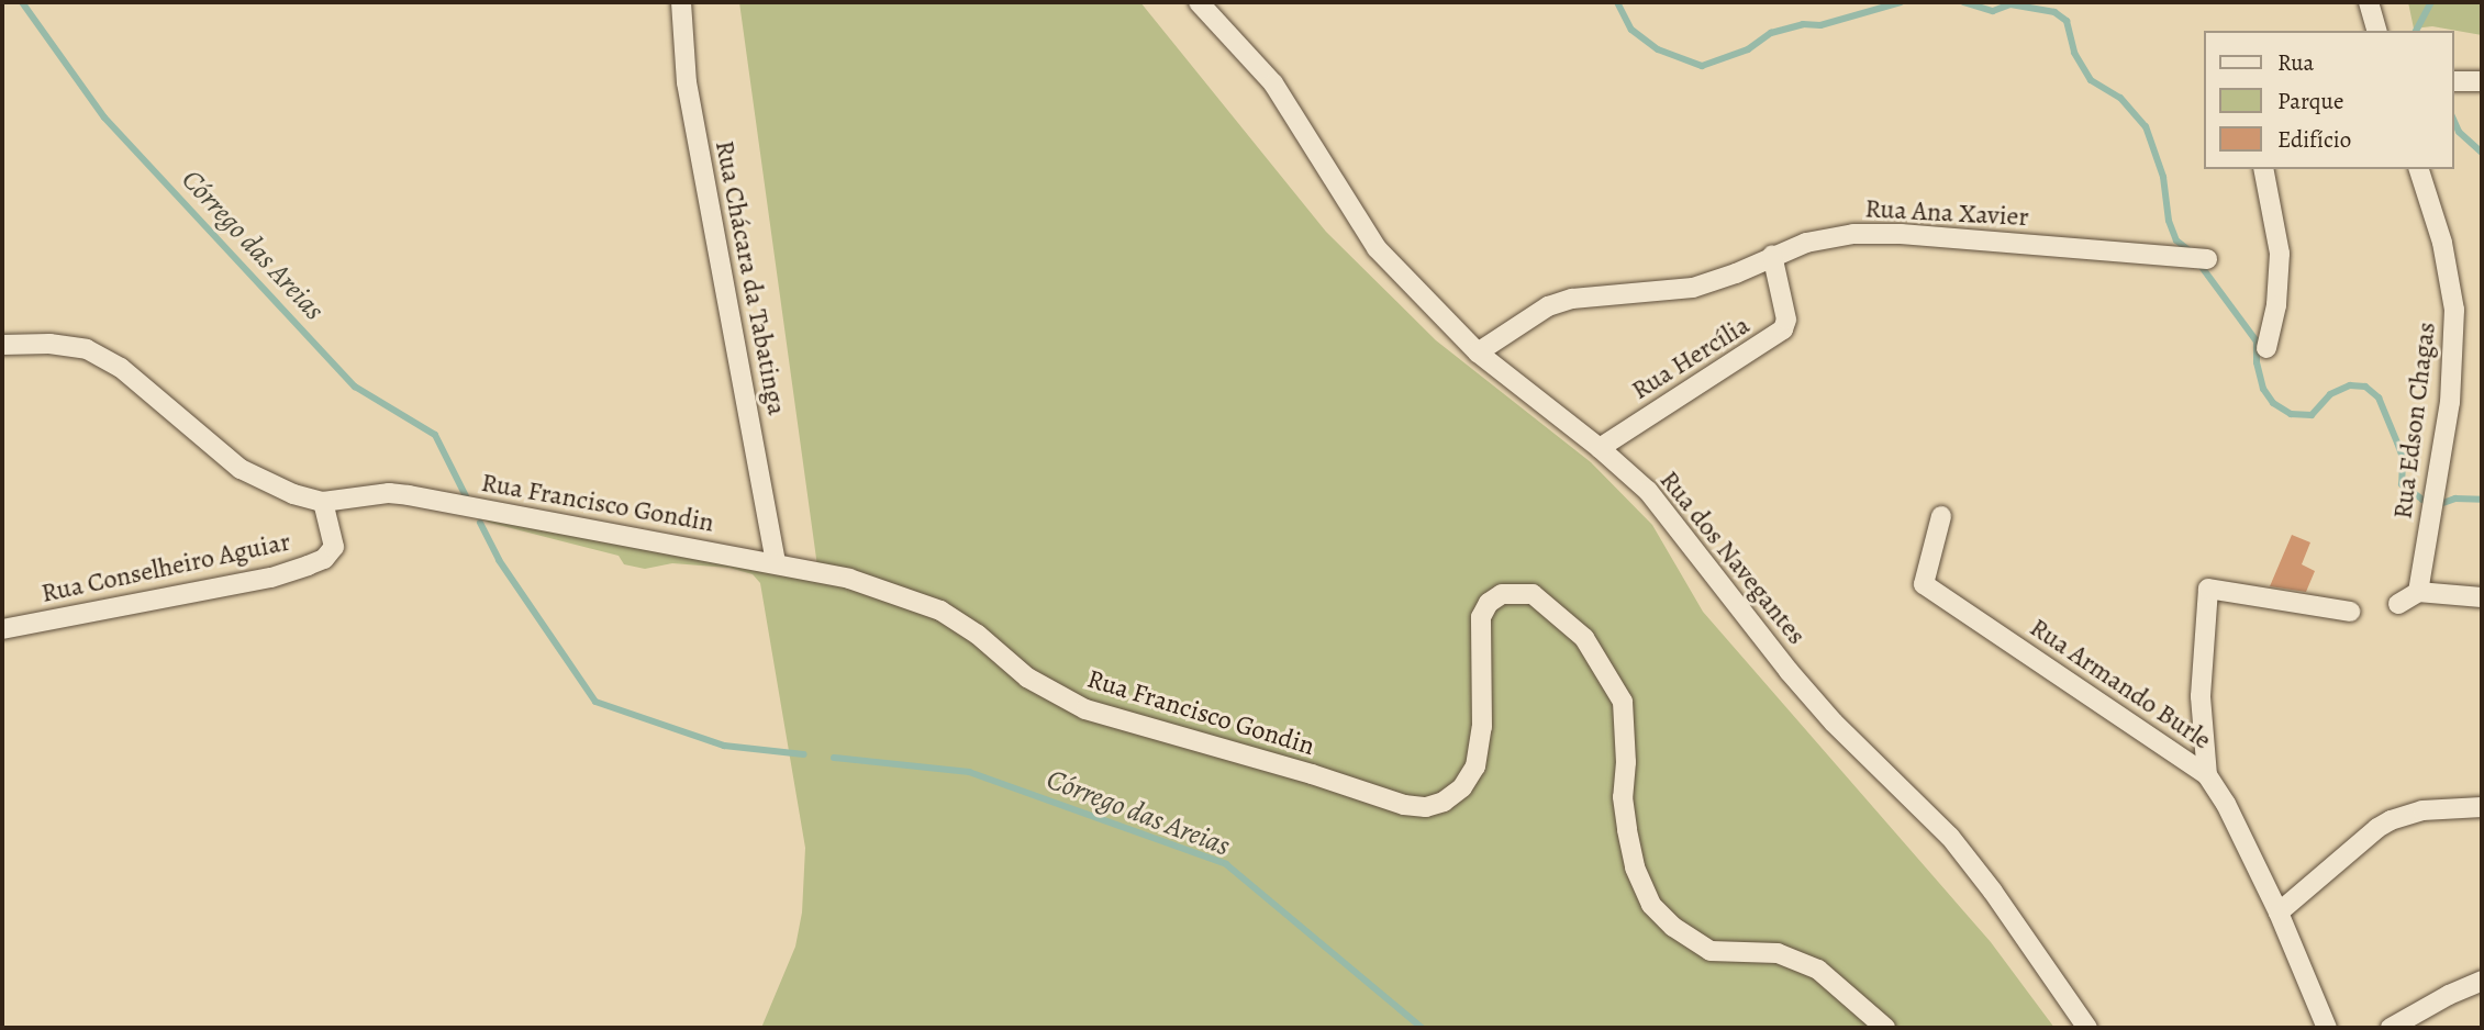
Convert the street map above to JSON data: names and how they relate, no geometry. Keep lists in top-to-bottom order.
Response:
{
  "streets": {
    "street": [
      "Rua Ana Xavier",
      "Rua Chácara da Tabatinga",
      "Rua Hercília",
      "Rua Edson Chagas",
      "Rua Francisco Gondin",
      "Rua dos Navegantes",
      "Rua Conselheiro Aguiar",
      "Rua Armando Burle"
    ]
  },
  "crossings": [
    ["Rua Ana Xavier", "Rua Hercília"],
    ["Rua Ana Xavier", "Rua dos Navegantes"],
    ["Rua Chácara da Tabatinga", "Rua Francisco Gondin"],
    ["Rua Hercília", "Rua dos Navegantes"],
    ["Rua Francisco Gondin", "Rua Conselheiro Aguiar"]
  ],
  "water": ["Córrego das Areias"],
  "legend": ["Rua", "Parque", "Edifício"]
}
